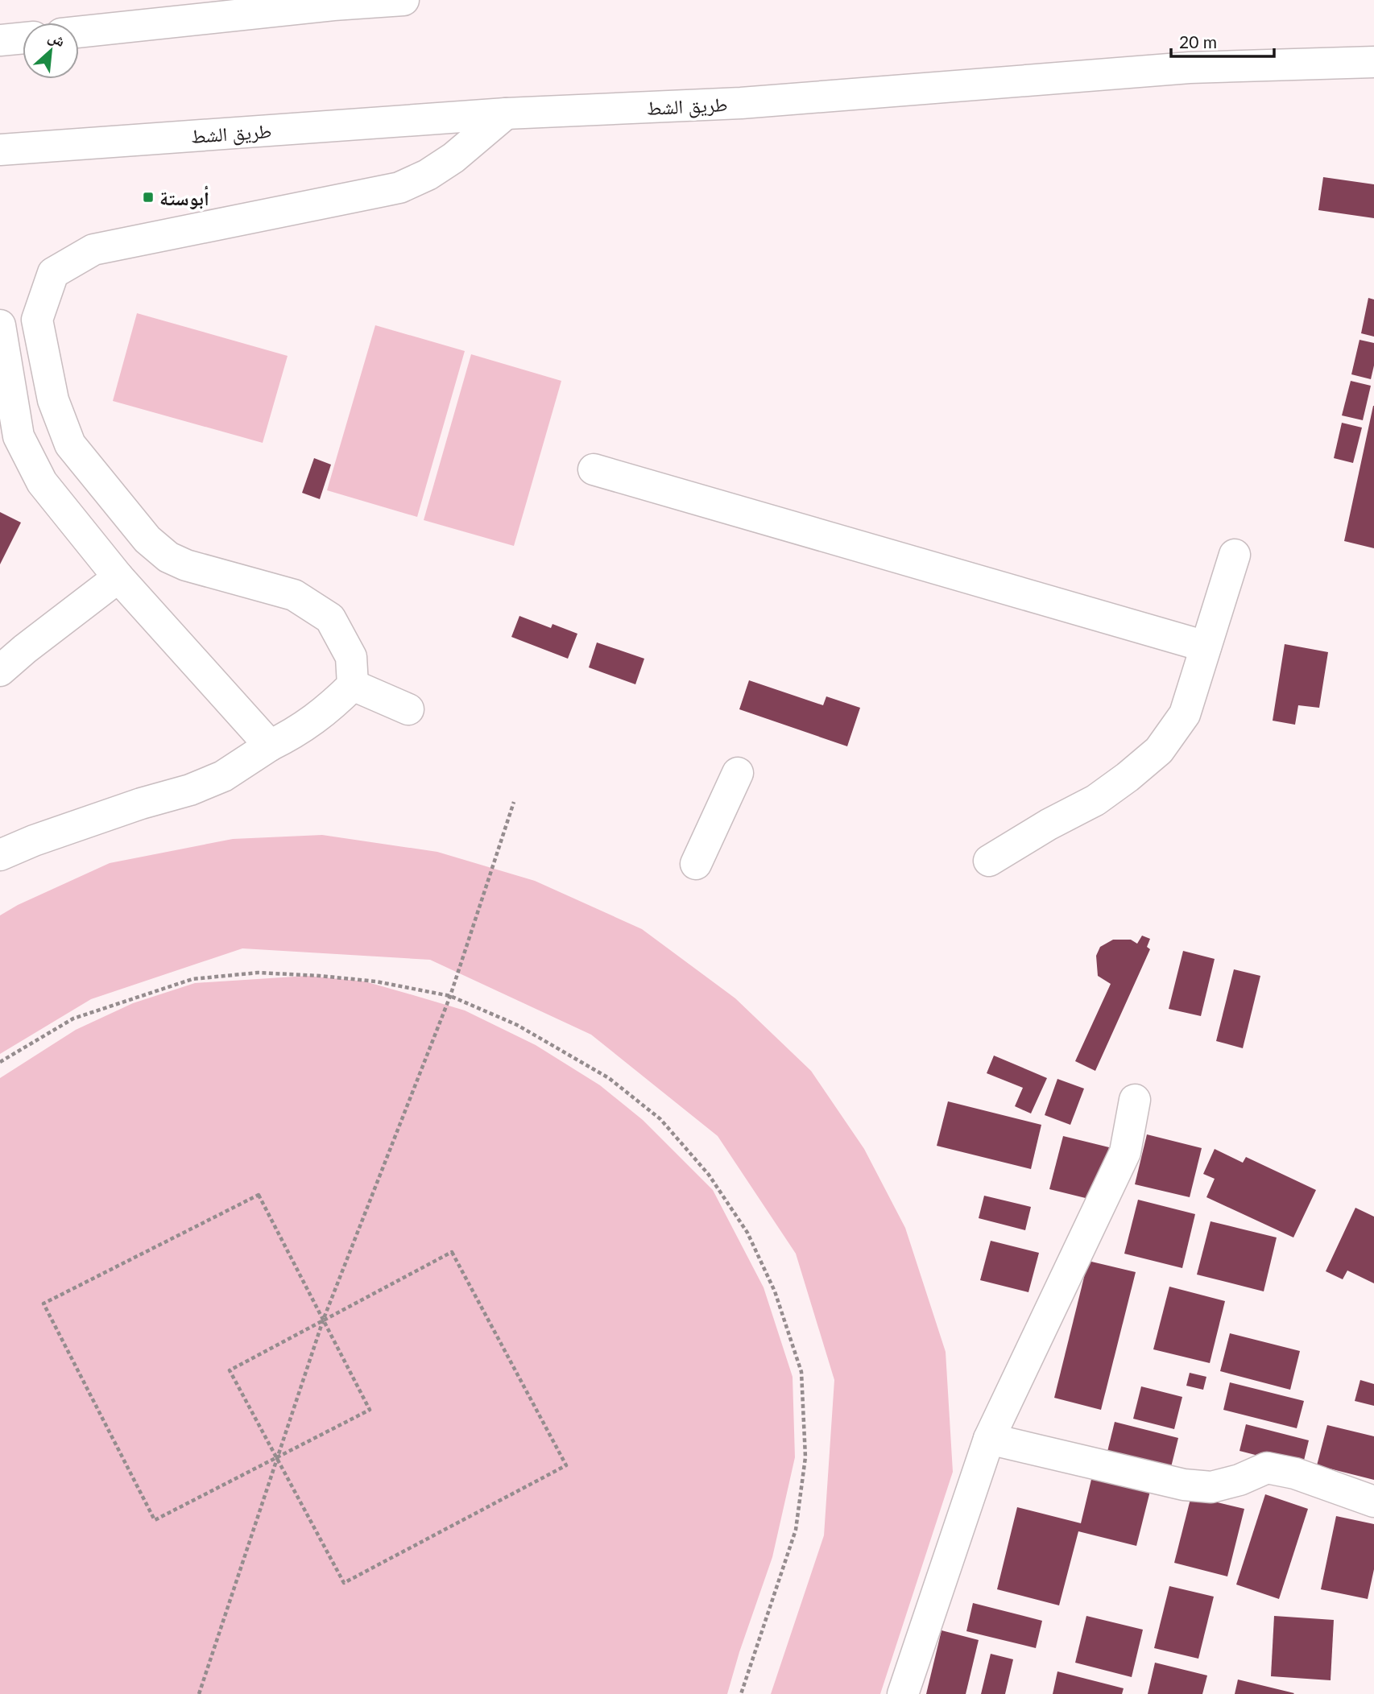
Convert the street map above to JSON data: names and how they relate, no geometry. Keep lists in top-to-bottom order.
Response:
{
  "streets": {
    "main road": ["طريق الشط"]
  },
  "places": {
    "transit": ["أبوستة"]
  },
  "scale_bar": "20 m",
  "north": "top right"
}
